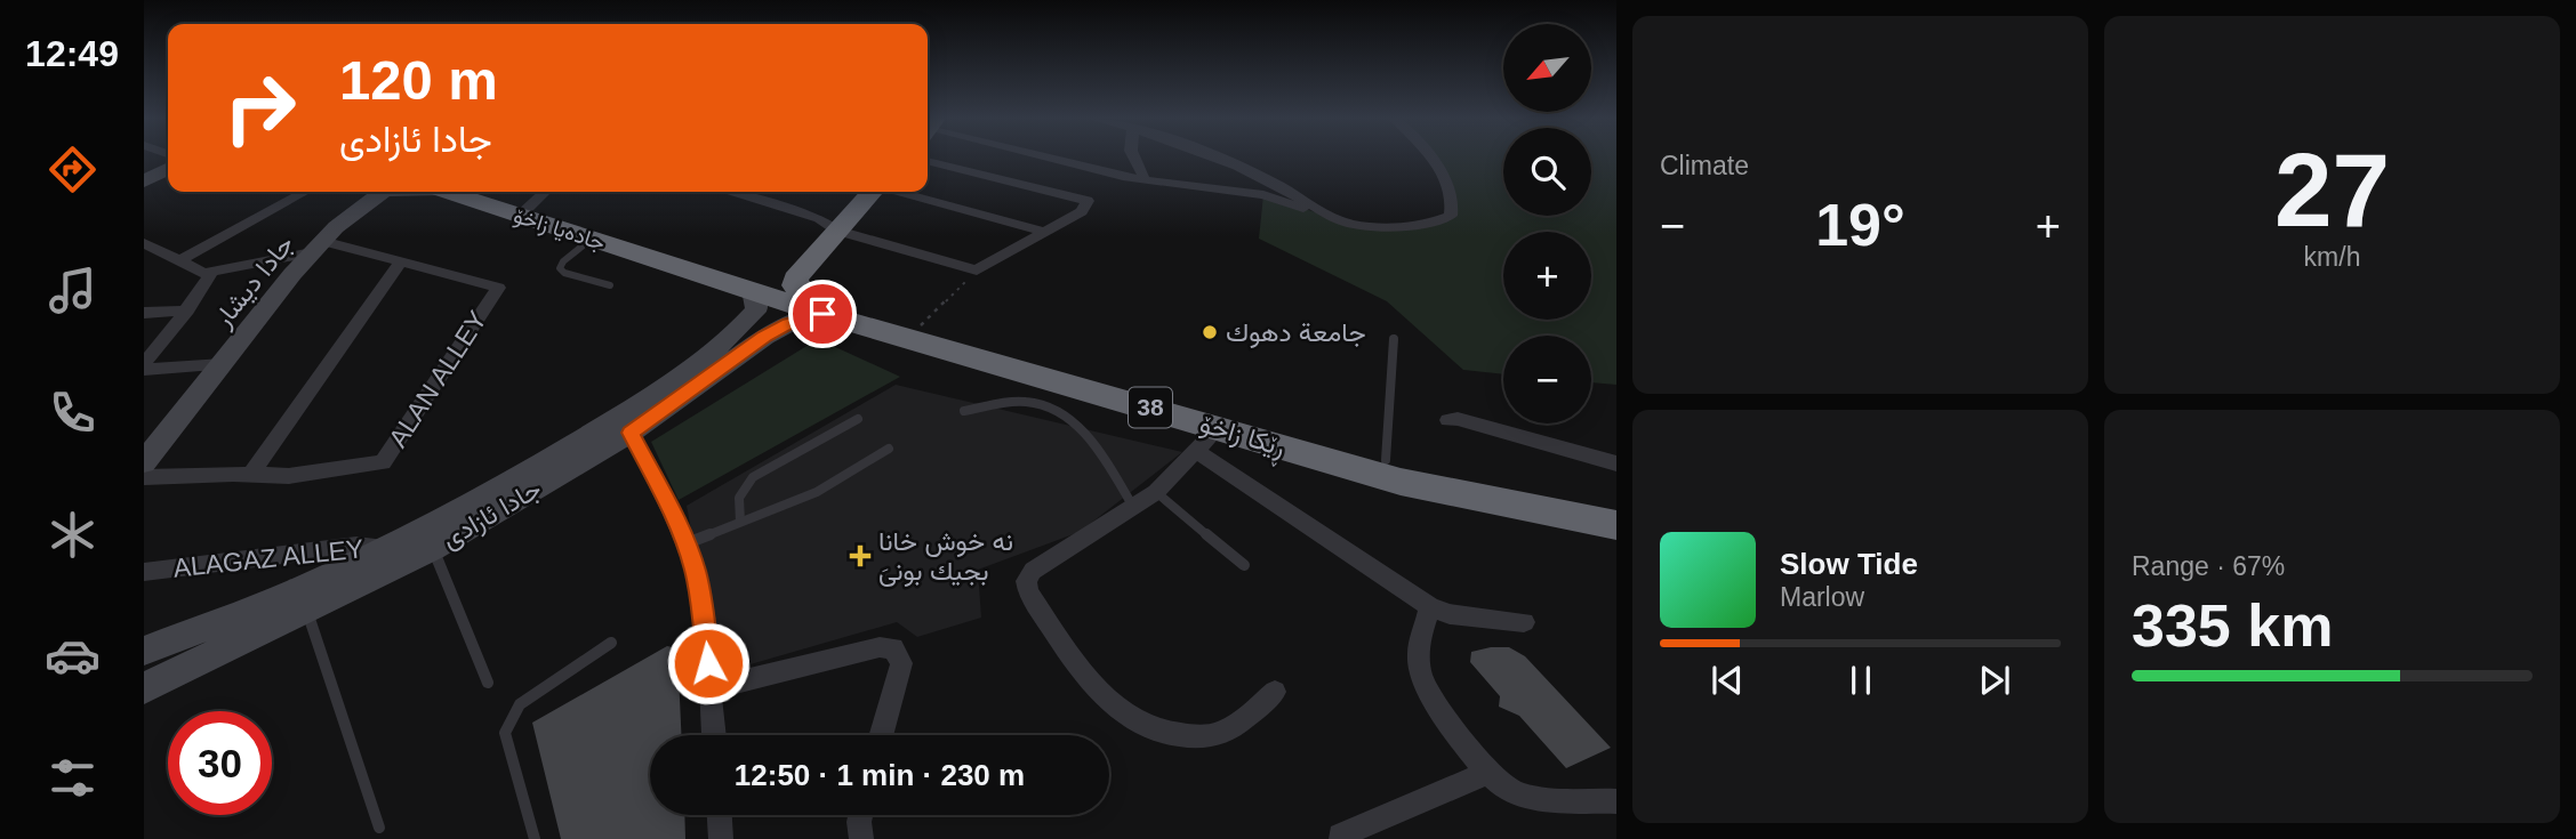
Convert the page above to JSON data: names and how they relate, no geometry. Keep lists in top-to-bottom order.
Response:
{
  "streets": {
    "highway": ["جادەیا زاخۆ", "38", "ڕێکا زاخۆ"],
    "main road": ["جادا دیشار", "جادا ئازادی"],
    "street": ["ALAN ALLEY", "ALAGAZ ALLEY"]
  },
  "crossings": [
    ["جادەیا زاخۆ", "ڕێکا زاخۆ"],
    ["جادا دیشار", "ALAN ALLEY"],
    ["ڕێکا زاخۆ", "جادا ئازادی"],
    ["جادا ئازادی", "ALAGAZ ALLEY"]
  ],
  "places": {
    "other": ["جامعة دهوك"],
    "health": ["نه خوش خانا بجيك بونىَ"]
  },
  "north": "bottom left",
  "page": {
    "tabs": "12:49",
    "tile": [
      "Climate",
      ["27", "km/h"],
      ["Range · 67%", "335 km"]
    ],
    "map_buttons": ["+", "−"],
    "turn": ["120 m", "جادا ئازادی"],
    "heat": ["−", "19°", "+"],
    "song": ["Slow Tide", "Marlow"],
    "limit": "30",
    "trip": "12:50 · 1 min · 230 m"
  }
}
